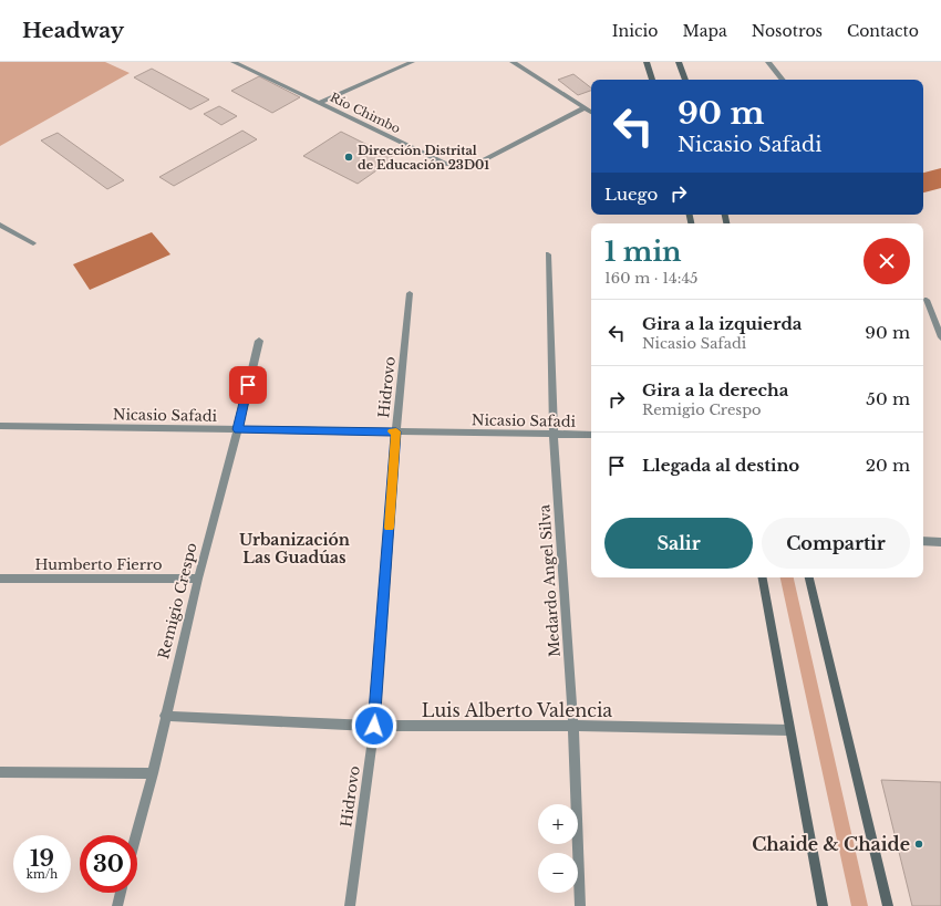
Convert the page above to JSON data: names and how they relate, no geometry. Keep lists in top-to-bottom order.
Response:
{
  "streets": {
    "street": [
      "Río Chimbo",
      "Hidrovo",
      "Nicasio Safadi",
      "Humberto Fierro",
      "Medardo Angel Silva",
      "Remigio Crespo",
      "Luis Alberto Valencia"
    ]
  },
  "crossings": [
    ["Hidrovo", "Nicasio Safadi"],
    ["Hidrovo", "Luis Alberto Valencia"],
    ["Nicasio Safadi", "Medardo Angel Silva"],
    ["Nicasio Safadi", "Remigio Crespo"],
    ["Humberto Fierro", "Remigio Crespo"],
    ["Medardo Angel Silva", "Luis Alberto Valencia"],
    ["Remigio Crespo", "Luis Alberto Valencia"]
  ],
  "districts": ["Urbanización Las Guadúas"],
  "places": ["Dirección Distrital de Educación 23D01", "Chaide & Chaide"],
  "page": {
    "header": "Headway",
    "nav": [
      "Inicio",
      "Mapa",
      "Nosotros",
      "Contacto"
    ],
    "turn": ["90 m", "Nicasio Safadi"],
    "then": "Luego",
    "heading": ["1 min", "160 m · 14:45"],
    "list": [
      {
        "name": "Gira a la izquierda",
        "note": "Nicasio Safadi",
        "value": "90 m"
      },
      {
        "name": "Gira a la derecha",
        "note": "Remigio Crespo",
        "value": "50 m"
      },
      {
        "name": "Llegada al destino",
        "value": "20 m"
      }
    ],
    "buttons": ["Salir", "Compartir"],
    "map_buttons": ["+", "−"],
    "speed": "19 km/h",
    "limit": "30"
  }
}
